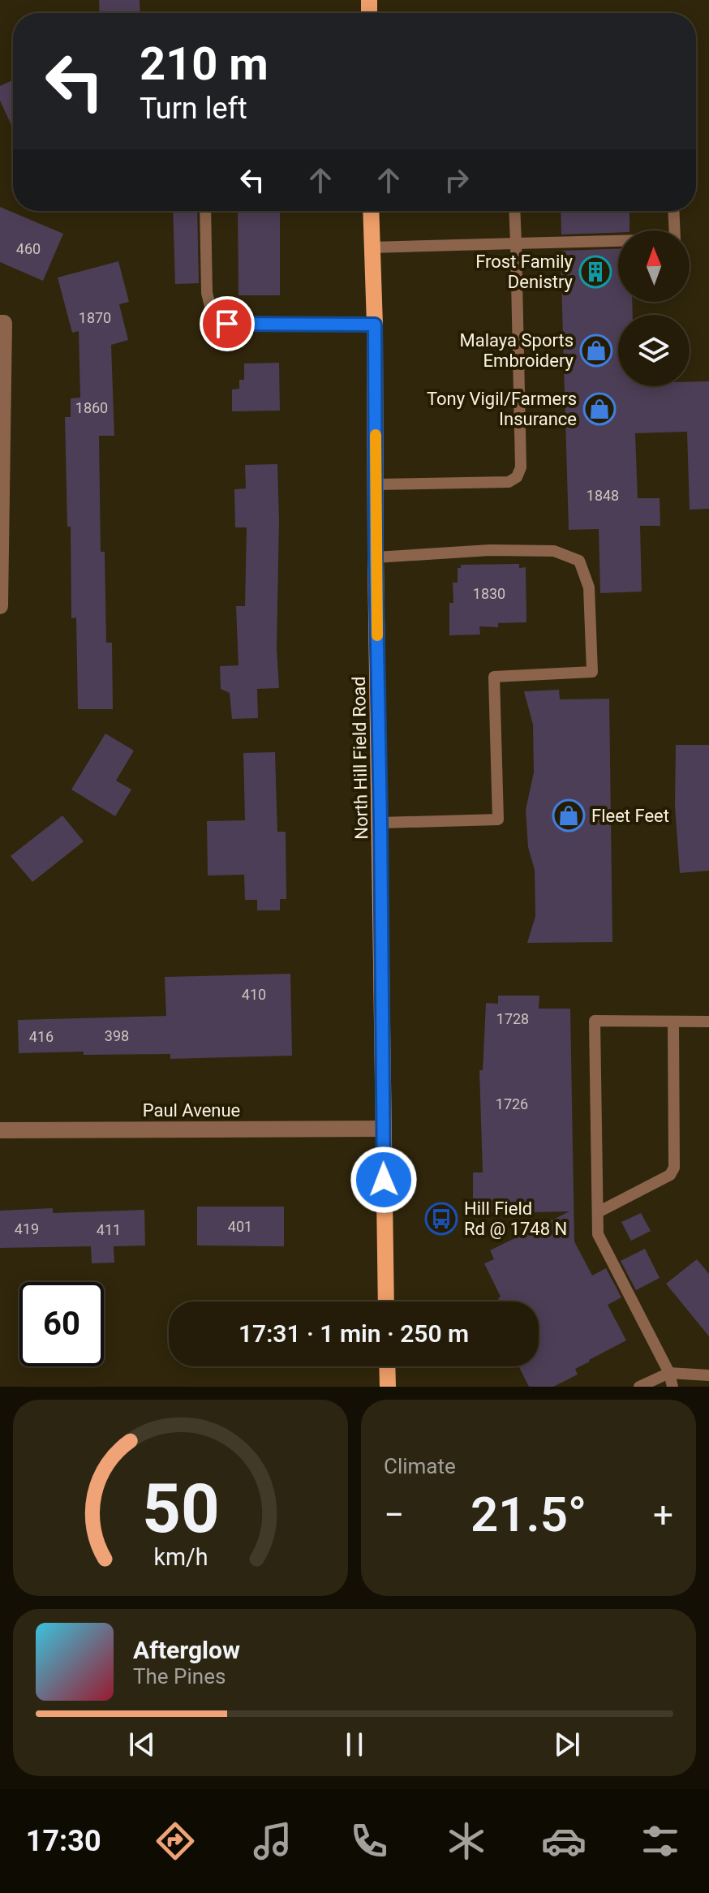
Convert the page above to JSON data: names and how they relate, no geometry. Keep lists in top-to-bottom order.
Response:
{
  "streets": {
    "main road": ["North Hill Field Road"],
    "street": ["Paul Avenue"]
  },
  "crossings": [
    ["North Hill Field Road", "Paul Avenue"]
  ],
  "places": {
    "building": ["Frost Family Denistry"],
    "shop": ["Malaya Sports Embroidery", "Tony Vigil/Farmers Insurance", "Fleet Feet"],
    "bus stop": ["Hill Field Rd @ 1748 N"]
  },
  "house_numbers": [
    "460",
    "1870",
    "1860",
    "1848",
    "1830",
    "410",
    "1728",
    "398",
    "416",
    "1726",
    "401",
    "419",
    "411"
  ],
  "north": "top",
  "page": {
    "turn": ["210 m", "Turn left"],
    "limit": "60",
    "trip": "17:31 · 1 min · 250 m",
    "tile": "Climate",
    "heat": ["−", "21.5°", "+"],
    "song": ["Afterglow", "The Pines"],
    "tabs": "17:30",
    "gauge": ["50", "km/h"]
  }
}
